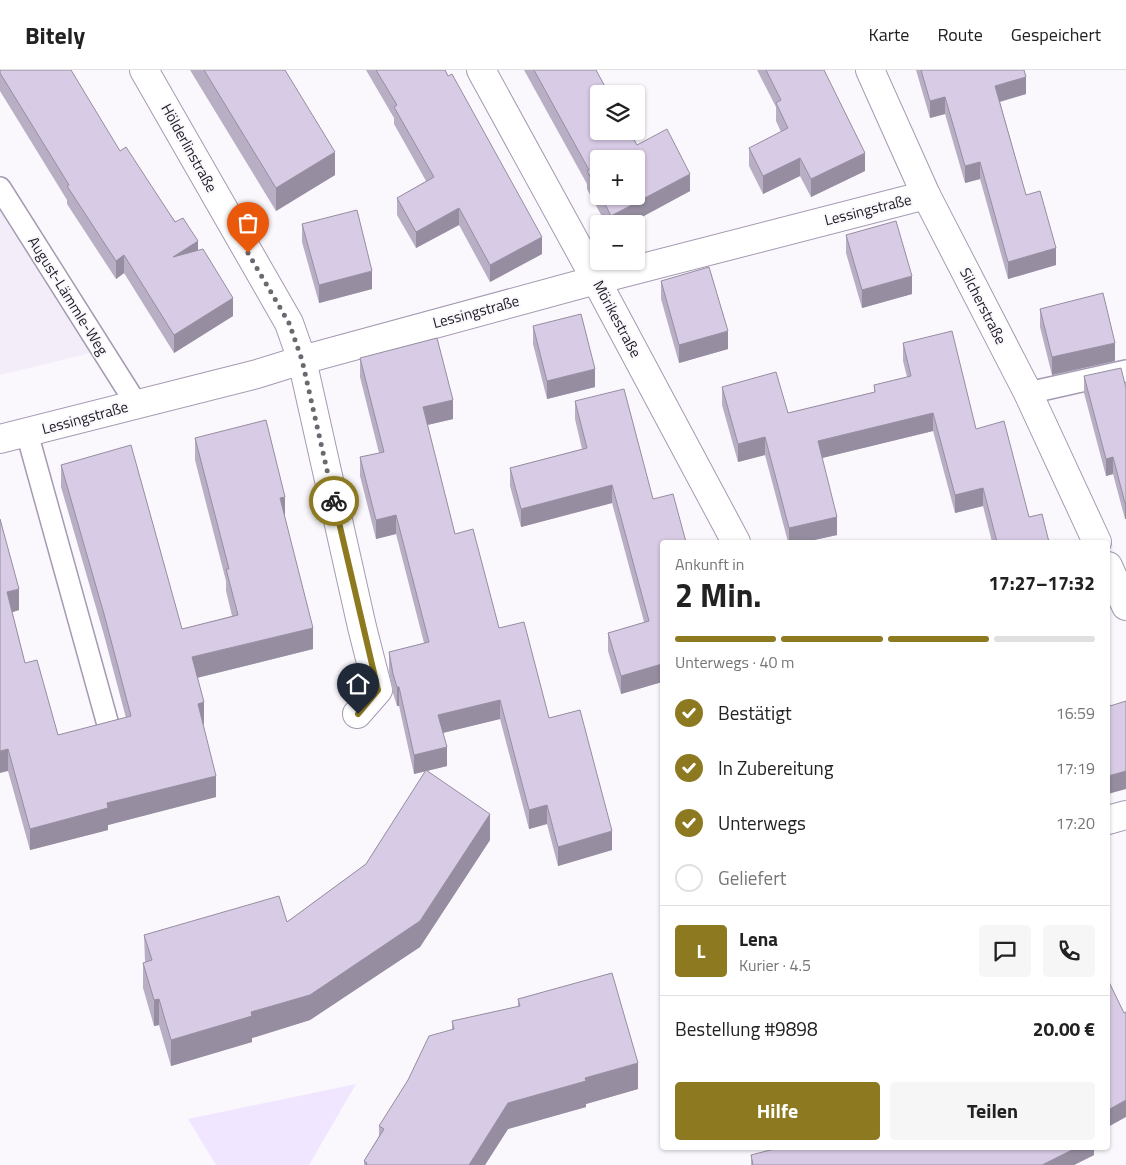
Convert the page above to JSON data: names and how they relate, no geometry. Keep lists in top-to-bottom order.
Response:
{
  "streets": {
    "street": [
      "Hölderlinstraße",
      "Lessingstraße",
      "Silcherstraße",
      "Mörikestraße"
    ],
    "lane": ["August-Lämmle-Weg"]
  },
  "crossings": [
    ["Hölderlinstraße", "Lessingstraße"],
    ["Lessingstraße", "August-Lämmle-Weg"],
    ["Lessingstraße", "Silcherstraße"],
    ["Lessingstraße", "Mörikestraße"]
  ],
  "page": {
    "header": "Bitely",
    "nav": ["Karte", "Route", "Gespeichert"],
    "map_buttons": ["+", "−"],
    "heading": ["2 Min.", "Ankunft in", "17:27–17:32"],
    "panel": [
      "Lena",
      "Kurier · 4.5",
      "Bestellung #9898",
      "20.00 €"
    ],
    "bar": "Unterwegs · 40 m",
    "list": [
      ["Bestätigt", "16:59"],
      ["In Zubereitung", "17:19"],
      ["Unterwegs", "17:20"],
      "Geliefert"
    ],
    "round": "L",
    "buttons": ["Hilfe", "Teilen"]
  }
}
